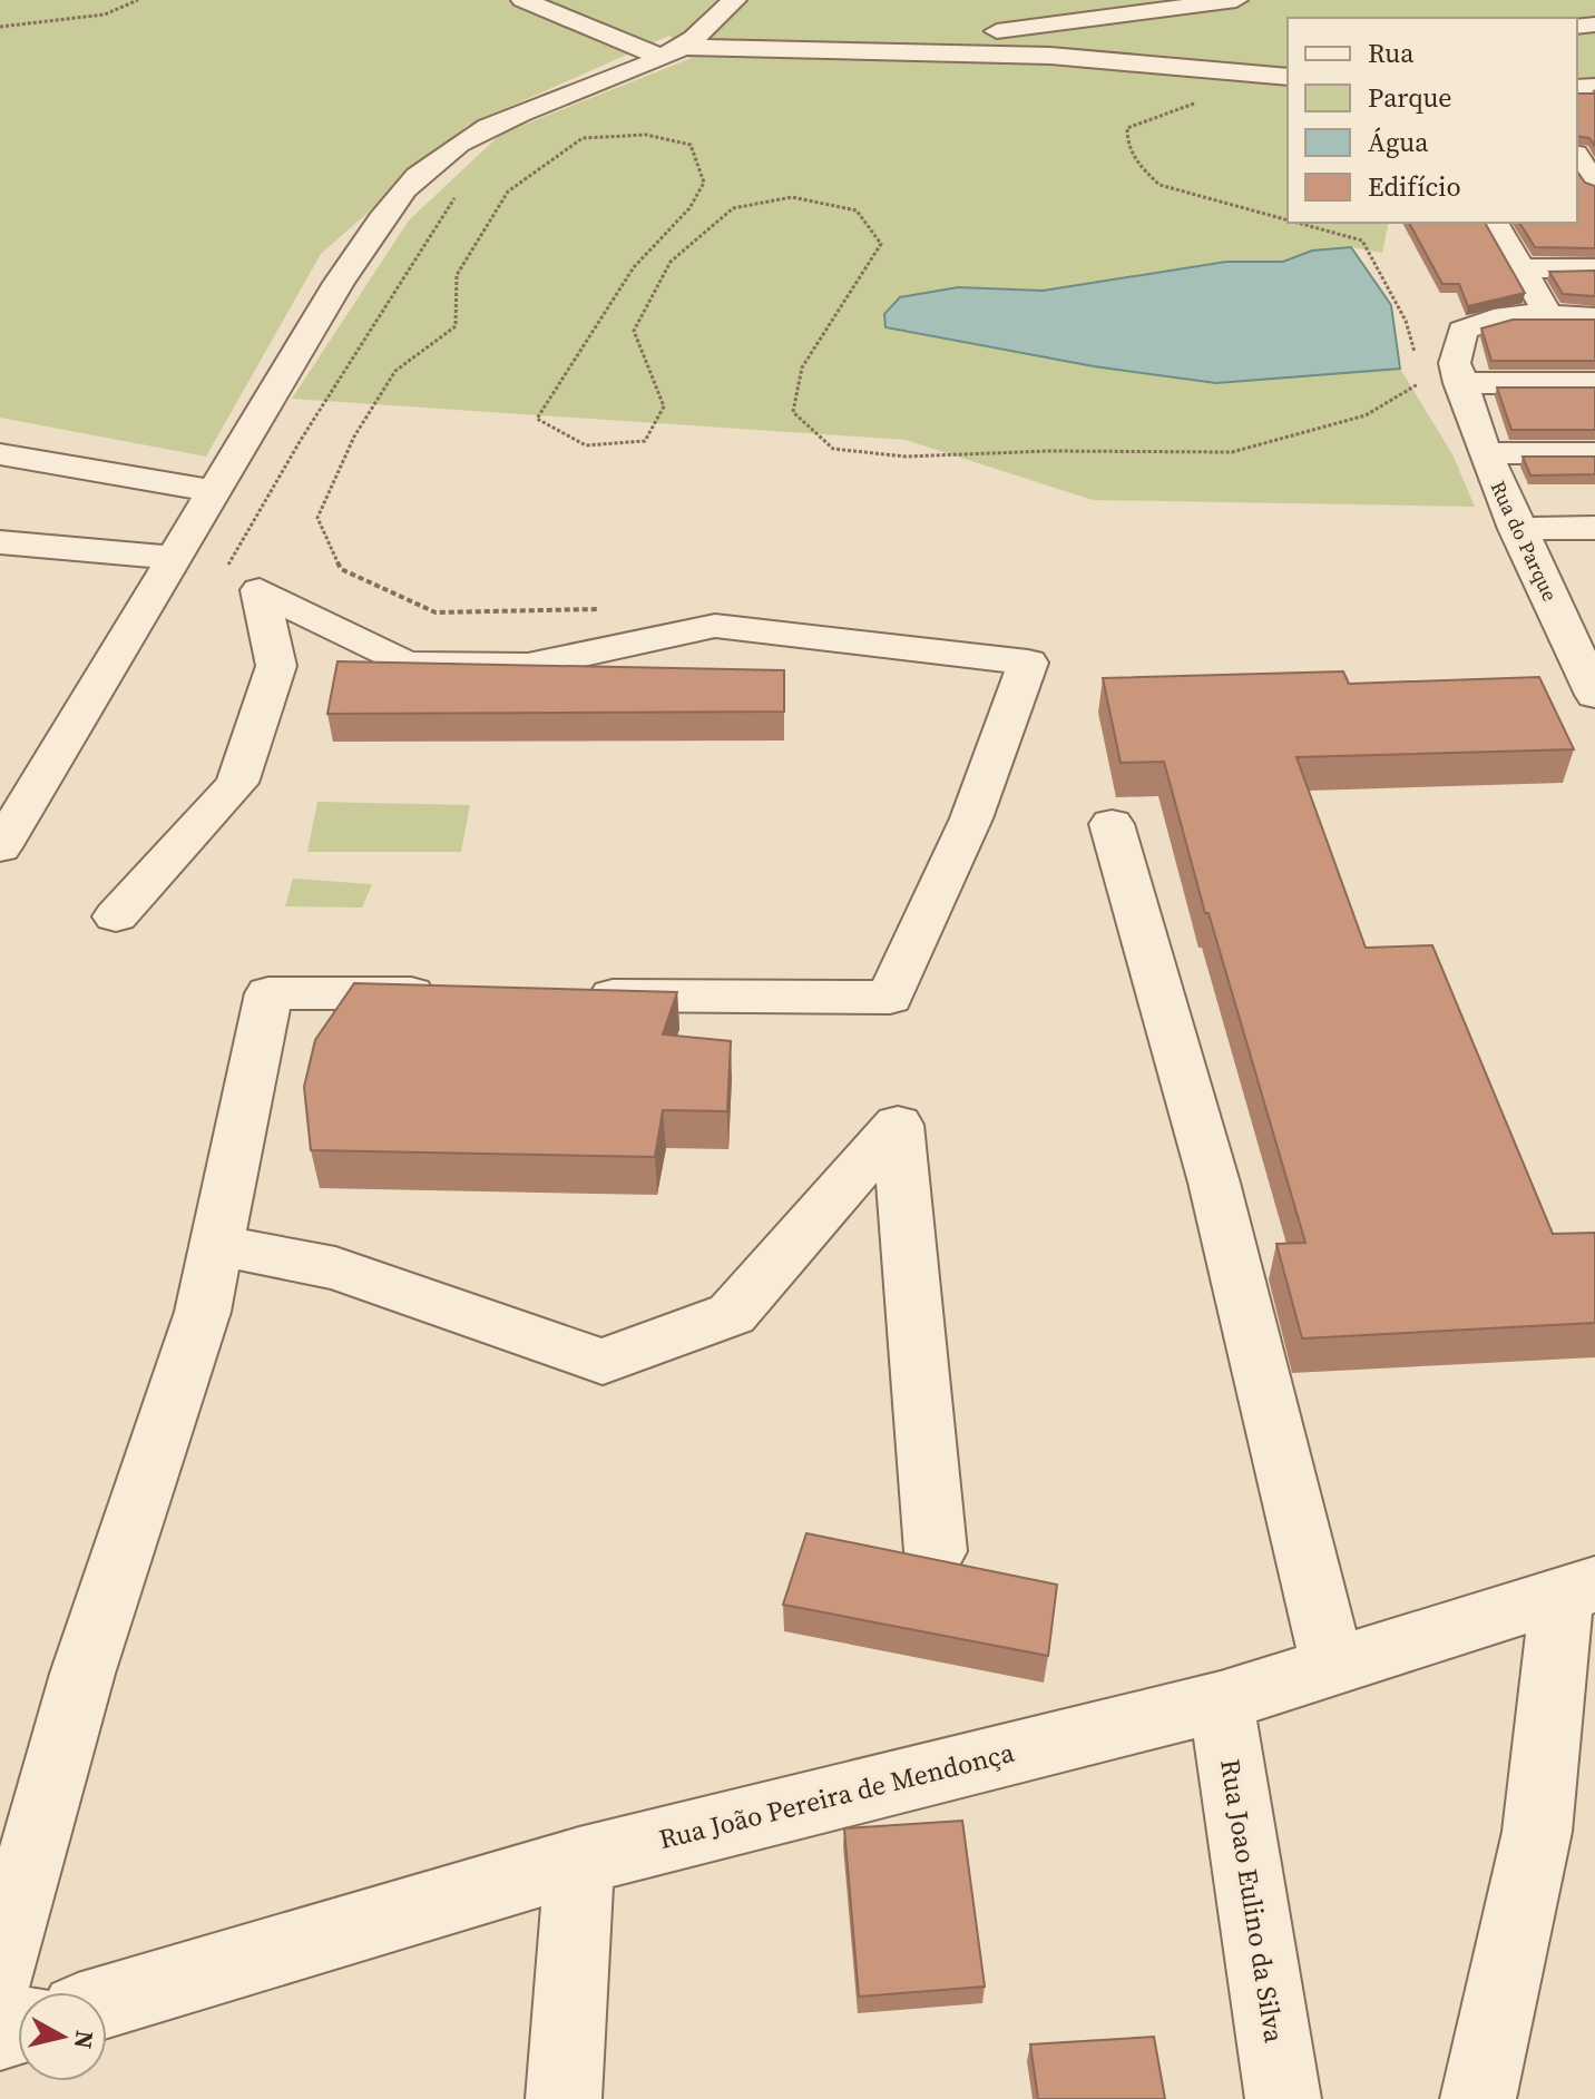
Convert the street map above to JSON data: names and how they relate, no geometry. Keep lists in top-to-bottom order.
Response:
{
  "streets": {
    "street": ["Rua do Parque", "Rua João Pereira de Mendonça", "Rua Joao Eulino da Silva"]
  },
  "crossings": [
    ["Rua João Pereira de Mendonça", "Rua Joao Eulino da Silva"]
  ],
  "legend": [
    "Rua",
    "Parque",
    "Água",
    "Edifício"
  ],
  "north": "right"
}
